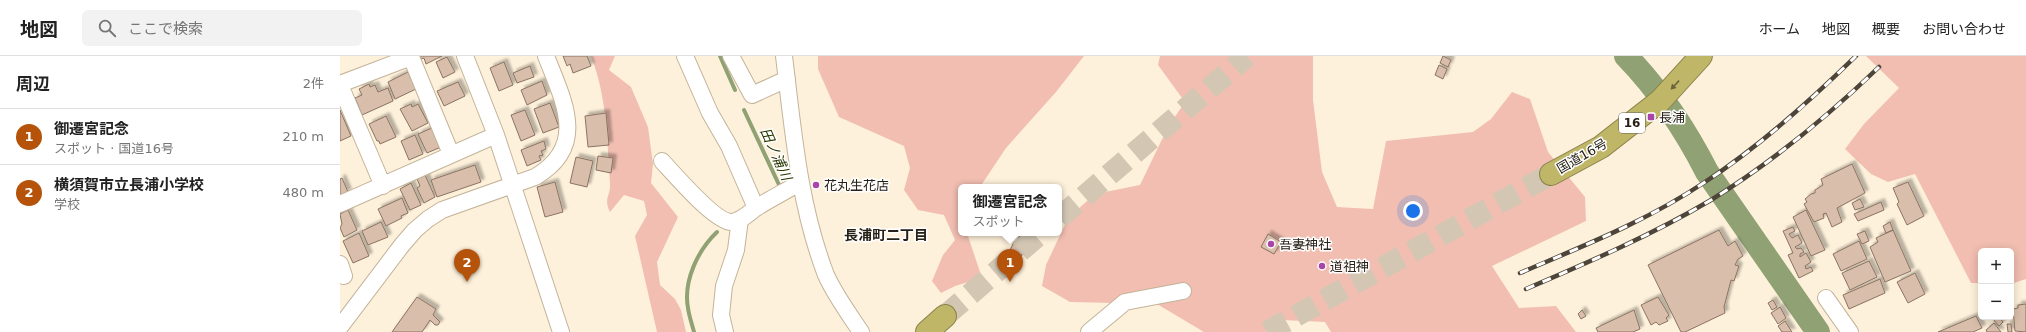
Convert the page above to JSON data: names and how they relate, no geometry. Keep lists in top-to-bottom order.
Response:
{
  "streets": {
    "highway": ["16", "国道16号"]
  },
  "one_way": ["国道16号"],
  "districts": ["長浦町二丁目"],
  "water": ["田ノ浦川"],
  "places": {
    "transit": ["長浦"],
    "other": ["花丸生花店", "吾妻神社", "道祖神"]
  },
  "page": {
    "header": "地図",
    "search": "ここで検索",
    "nav": [
      "ホーム",
      "地図",
      "概要",
      "お問い合わせ"
    ],
    "heading": ["周辺", "2件"],
    "list": [
      {
        "mark": "1",
        "name": "御遷宮記念",
        "note": "スポット · 国道16号",
        "value": "210 m"
      },
      {
        "mark": "2",
        "name": "横須賀市立長浦小学校",
        "note": "学校",
        "value": "480 m"
      }
    ],
    "popup": ["御遷宮記念", "スポット"],
    "map_buttons": ["+", "−"],
    "pins": ["1", "2"]
  }
}
